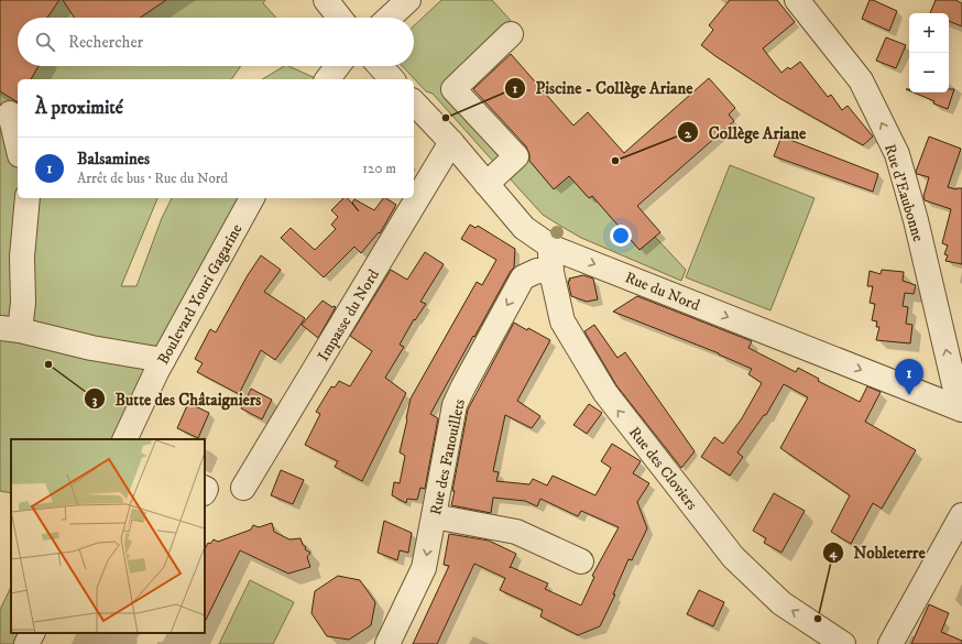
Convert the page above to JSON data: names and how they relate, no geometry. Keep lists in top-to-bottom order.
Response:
{
  "streets": {
    "street": [
      "Rue d'Eaubonne",
      "Rue du Nord",
      "Boulevard Youri Gagarine",
      "Impasse du Nord",
      "Rue des Fanouillets",
      "Rue des Cloviers"
    ]
  },
  "crossings": [
    ["Rue d'Eaubonne", "Rue du Nord"],
    ["Rue du Nord", "Impasse du Nord"],
    ["Rue du Nord", "Rue des Fanouillets"],
    ["Rue du Nord", "Rue des Cloviers"]
  ],
  "one_way": [
    "Rue d'Eaubonne",
    "Rue du Nord",
    "Rue des Fanouillets",
    "Rue des Cloviers"
  ],
  "places": [
    "Piscine - Collège Ariane",
    "Collège Ariane",
    "Butte des Châtaigniers",
    "Nobleterre"
  ],
  "page": {
    "map_buttons": ["+", "−"],
    "search": "Rechercher",
    "heading": "À proximité",
    "list": [
      {
        "mark": "1",
        "name": "Balsamines",
        "note": "Arrêt de bus · Rue du Nord",
        "value": "120 m"
      }
    ],
    "pins": "1"
  }
}
